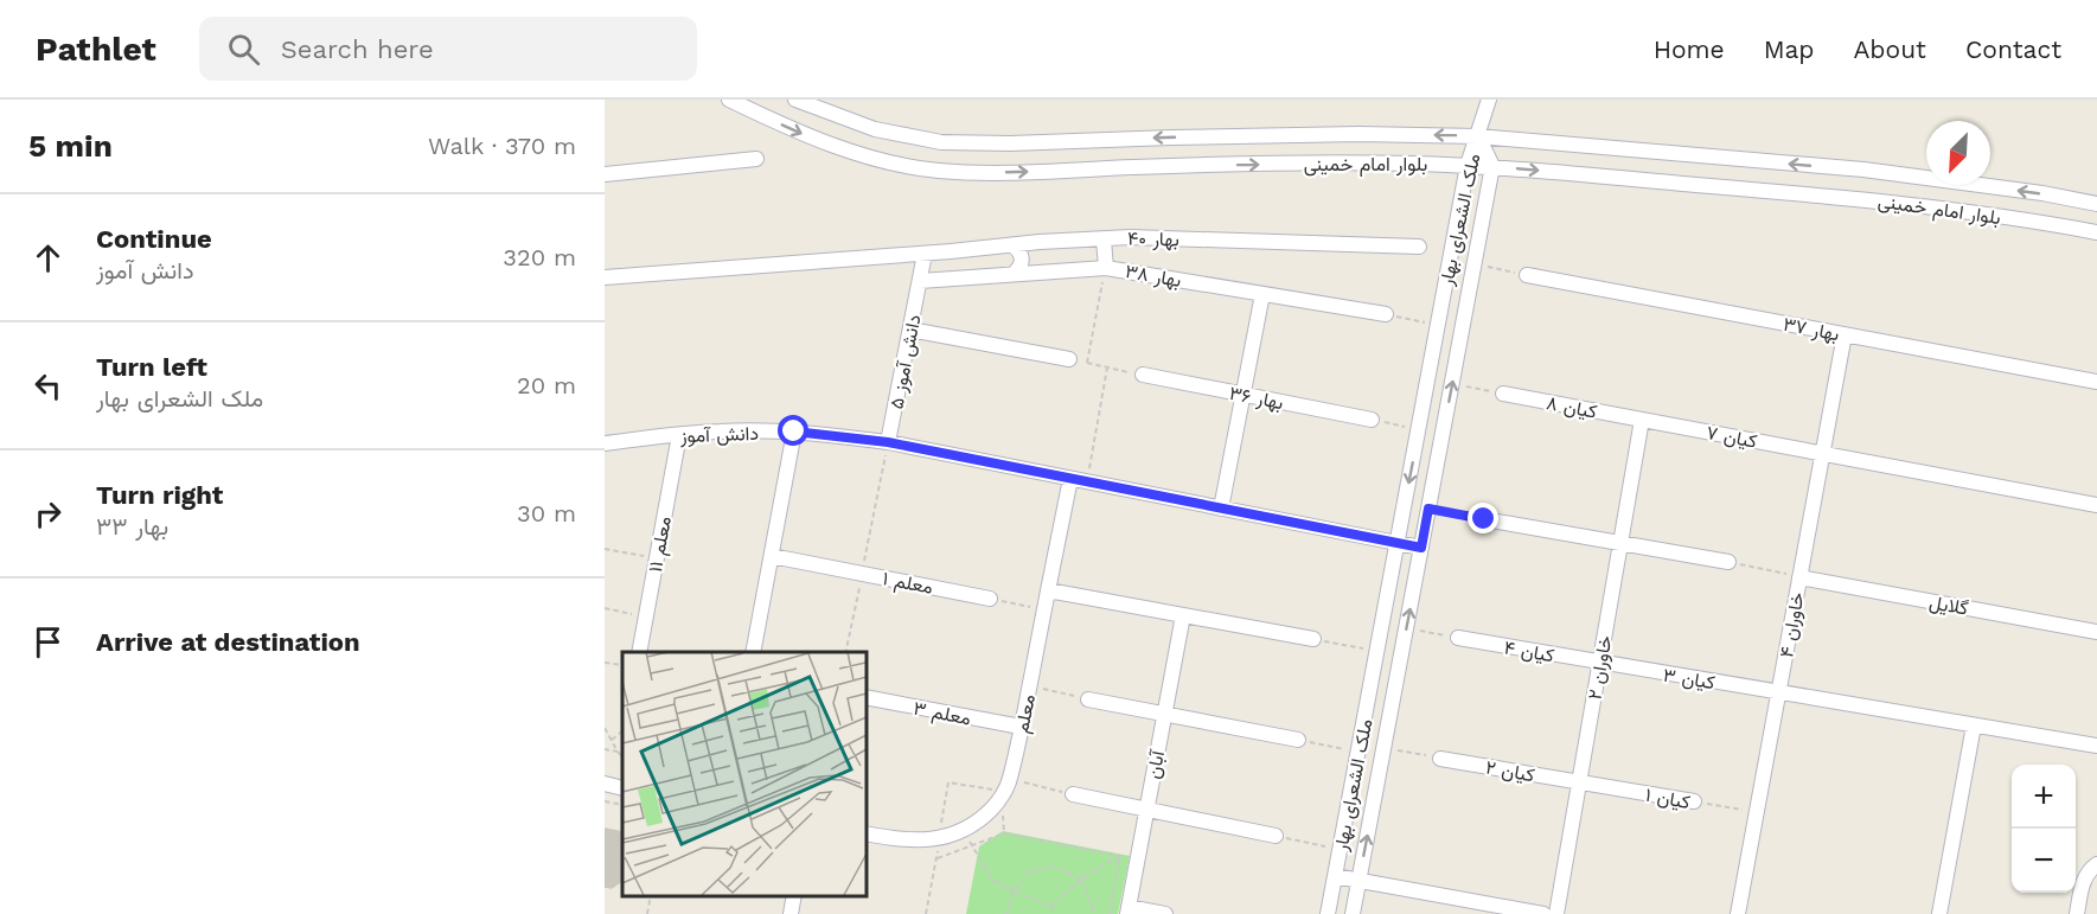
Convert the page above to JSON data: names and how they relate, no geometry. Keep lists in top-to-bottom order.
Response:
{
  "streets": {
    "street": [
      "بلوار امام خمینی",
      "ملک الشعرای بهار",
      "بهار ۴۰",
      "بهار ۳۸",
      "بهار ۳۷",
      "دانش آموز ۵",
      "بهار ۳۶",
      "کیان ۸",
      "دانش آموز",
      "کیان ۷",
      "معلم ۱۱",
      "معلم ۱",
      "گلایل",
      "خاوران ۴",
      "کیان ۴",
      "خاوران ۲",
      "کیان ۳",
      "معلم ۳",
      "معلم",
      "آبان",
      "کیان ۲",
      "کیان ۱"
    ]
  },
  "crossings": [
    ["بلوار امام خمینی", "ملک الشعرای بهار"],
    ["ملک الشعرای بهار", "دانش آموز"],
    ["بهار ۴۰", "دانش آموز ۵"],
    ["بهار ۳۸", "دانش آموز ۵"],
    ["بهار ۳۷", "خاوران ۴"],
    ["دانش آموز ۵", "دانش آموز"],
    ["کیان ۸", "کیان ۷"],
    ["کیان ۸", "خاوران ۲"],
    ["دانش آموز", "معلم ۱۱"],
    ["دانش آموز", "معلم"],
    ["کیان ۷", "خاوران ۴"],
    ["کیان ۷", "خاوران ۲"],
    ["گلایل", "خاوران ۴"],
    ["خاوران ۴", "کیان ۳"],
    ["خاوران ۴", "کیان ۱"],
    ["کیان ۴", "خاوران ۲"],
    ["کیان ۴", "کیان ۳"],
    ["خاوران ۲", "کیان ۳"],
    ["خاوران ۲", "کیان ۲"],
    ["خاوران ۲", "کیان ۱"],
    ["معلم ۳", "معلم"],
    ["کیان ۲", "کیان ۱"]
  ],
  "north": "bottom left",
  "page": {
    "header": "Pathlet",
    "search": "Search here",
    "nav": [
      "Home",
      "Map",
      "About",
      "Contact"
    ],
    "heading": ["5 min", "Walk · 370 m"],
    "list": [
      ["Continue", "دانش آموز", "320 m"],
      ["Turn left", "ملک الشعرای بهار", "20 m"],
      ["Turn right", "بهار ۳۳", "30 m"],
      "Arrive at destination"
    ],
    "map_buttons": ["+", "−"]
  }
}
